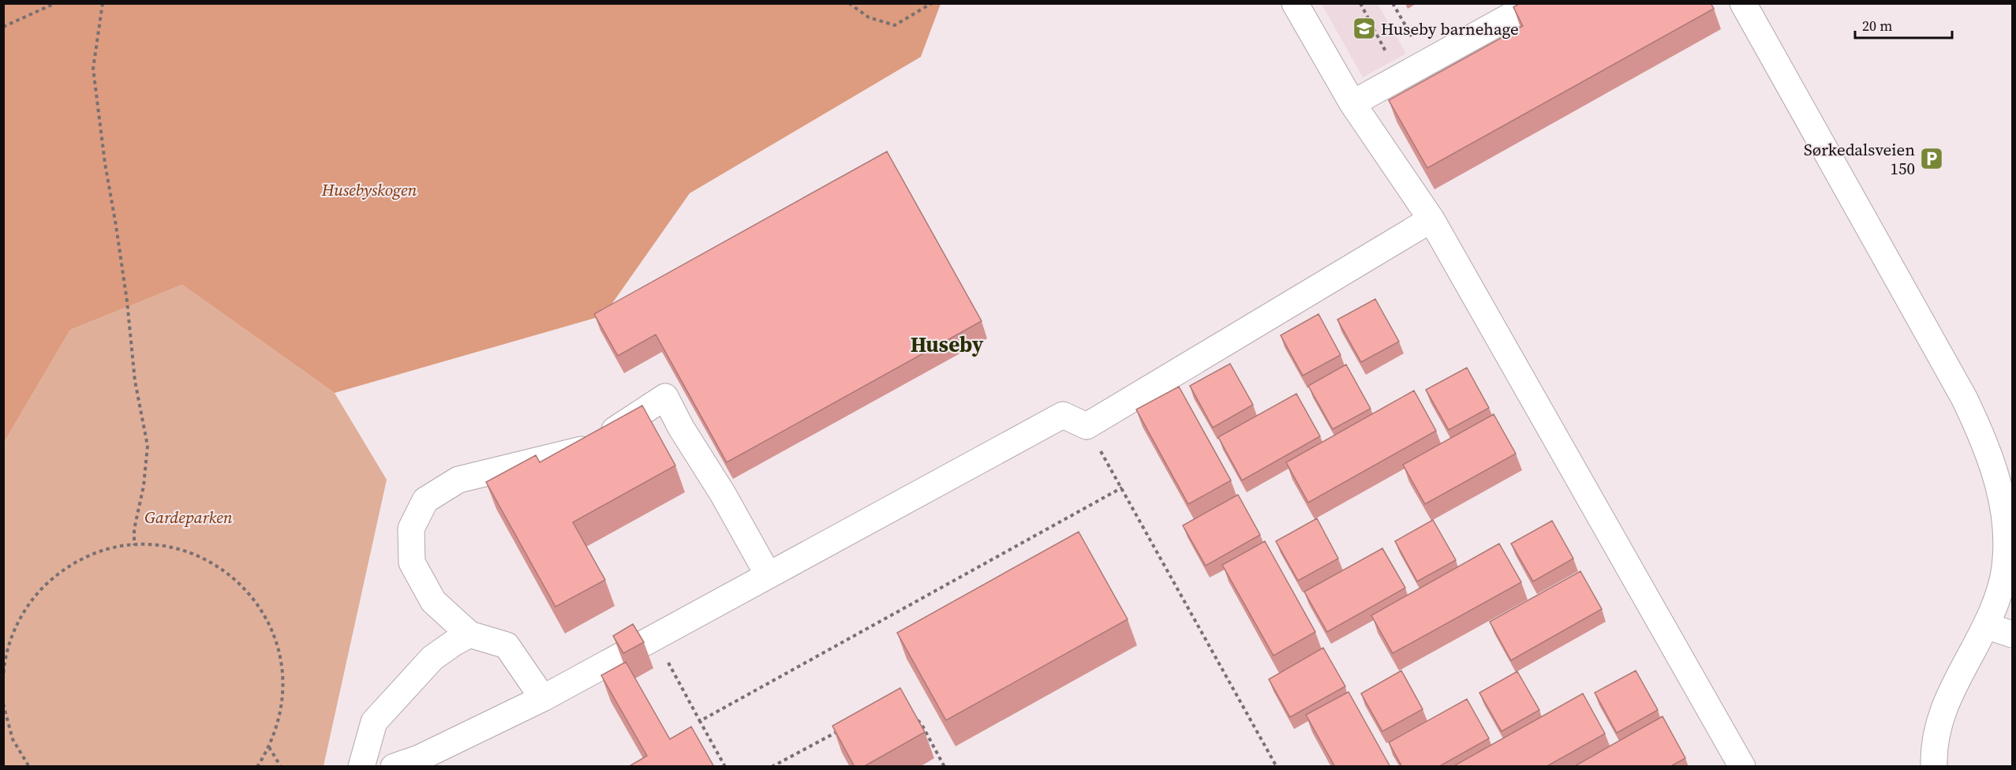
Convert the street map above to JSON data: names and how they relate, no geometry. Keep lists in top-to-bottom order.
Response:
{
  "districts": ["Huseby"],
  "parks": ["Husebyskogen", "Gardeparken"],
  "places": {
    "school or university": ["Huseby barnehage"],
    "parking": ["Sørkedalsveien 150"]
  },
  "scale_bar": "20 m"
}
